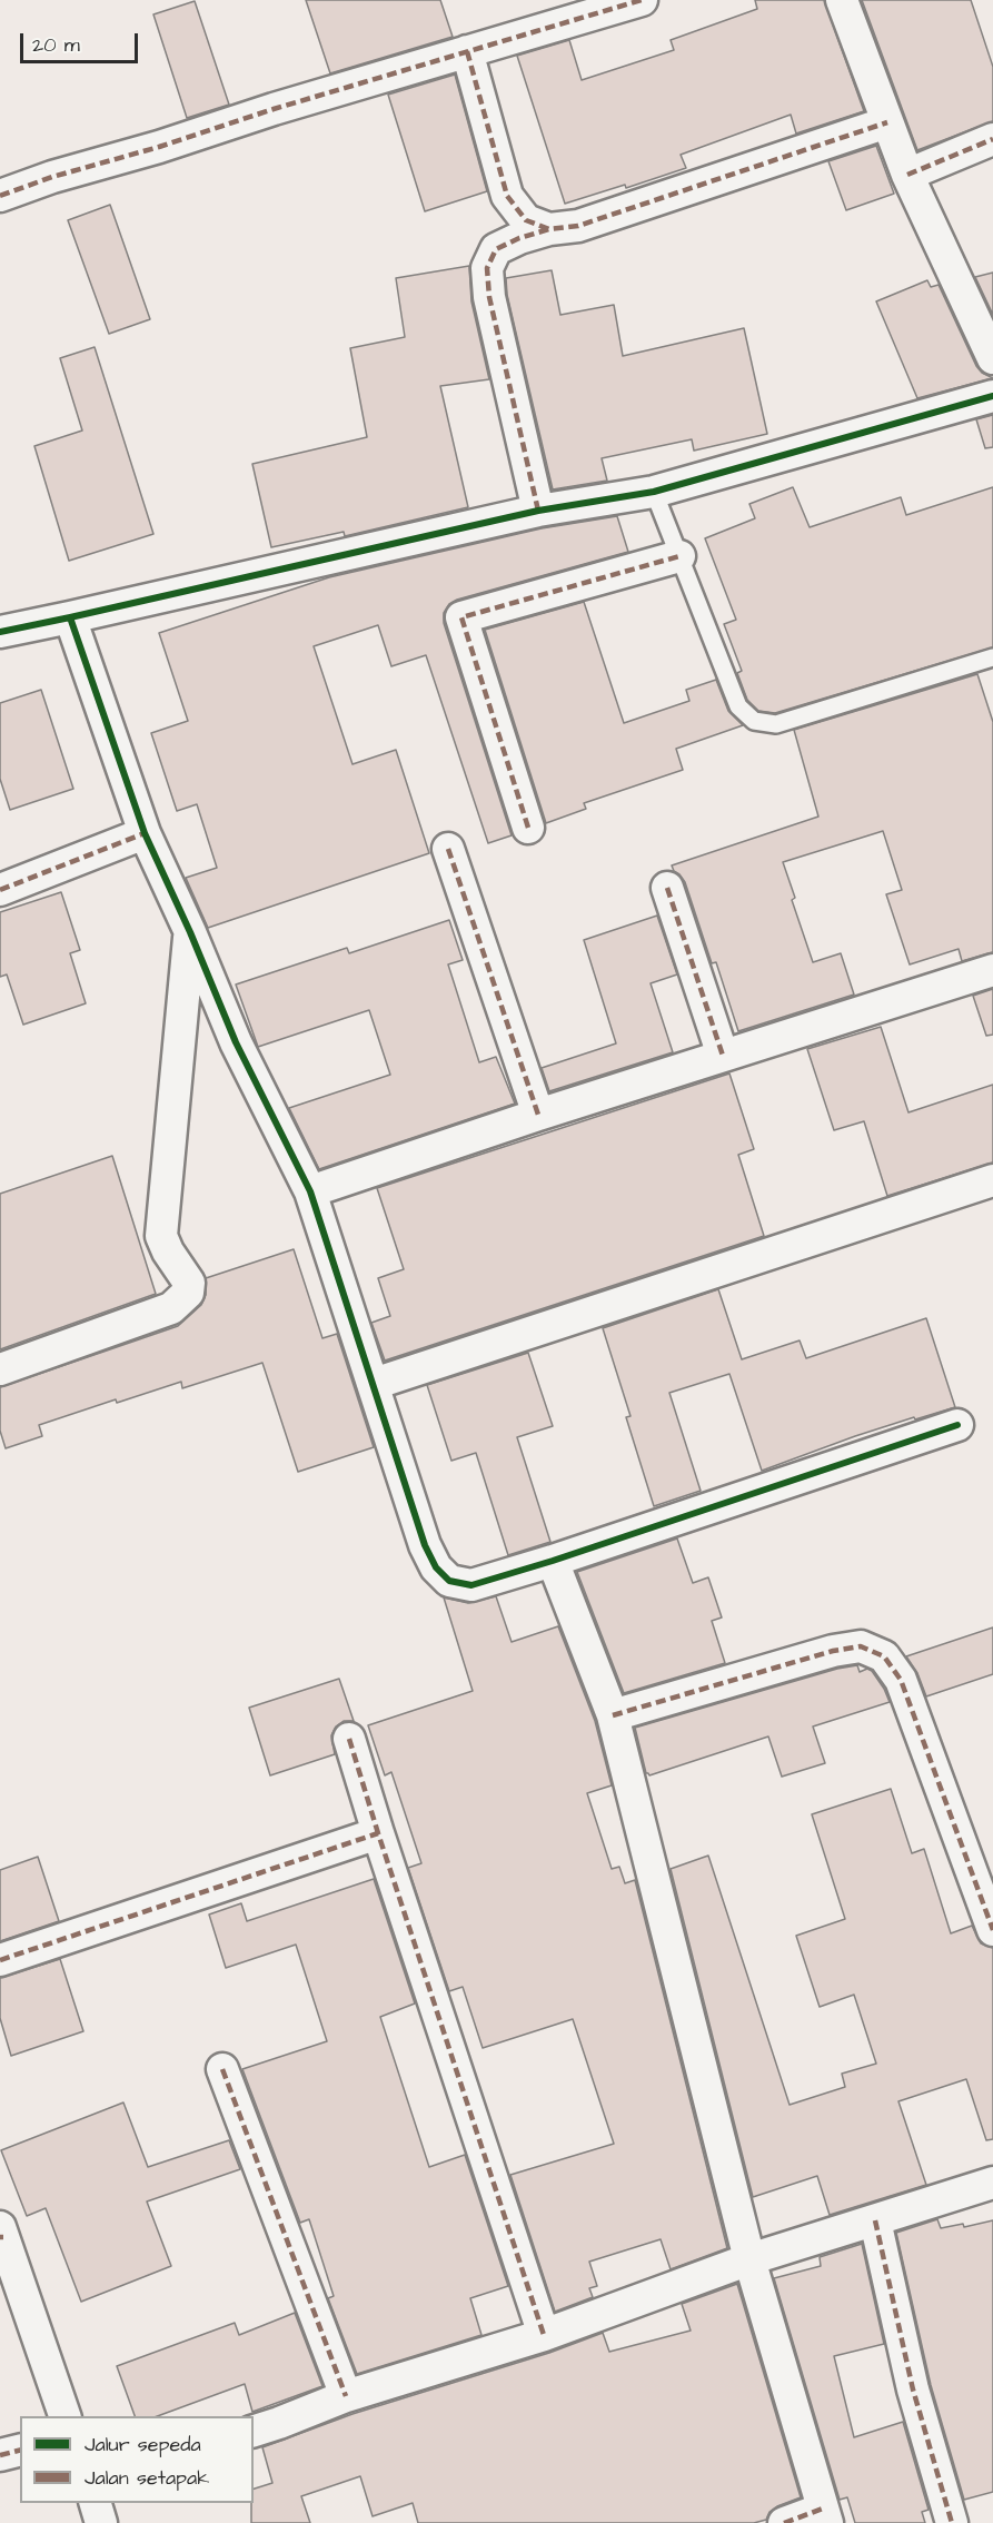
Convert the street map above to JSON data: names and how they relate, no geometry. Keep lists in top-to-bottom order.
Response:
{
  "legend": ["Jalur sepeda", "Jalan setapak"],
  "scale_bar": "20 m"
}
